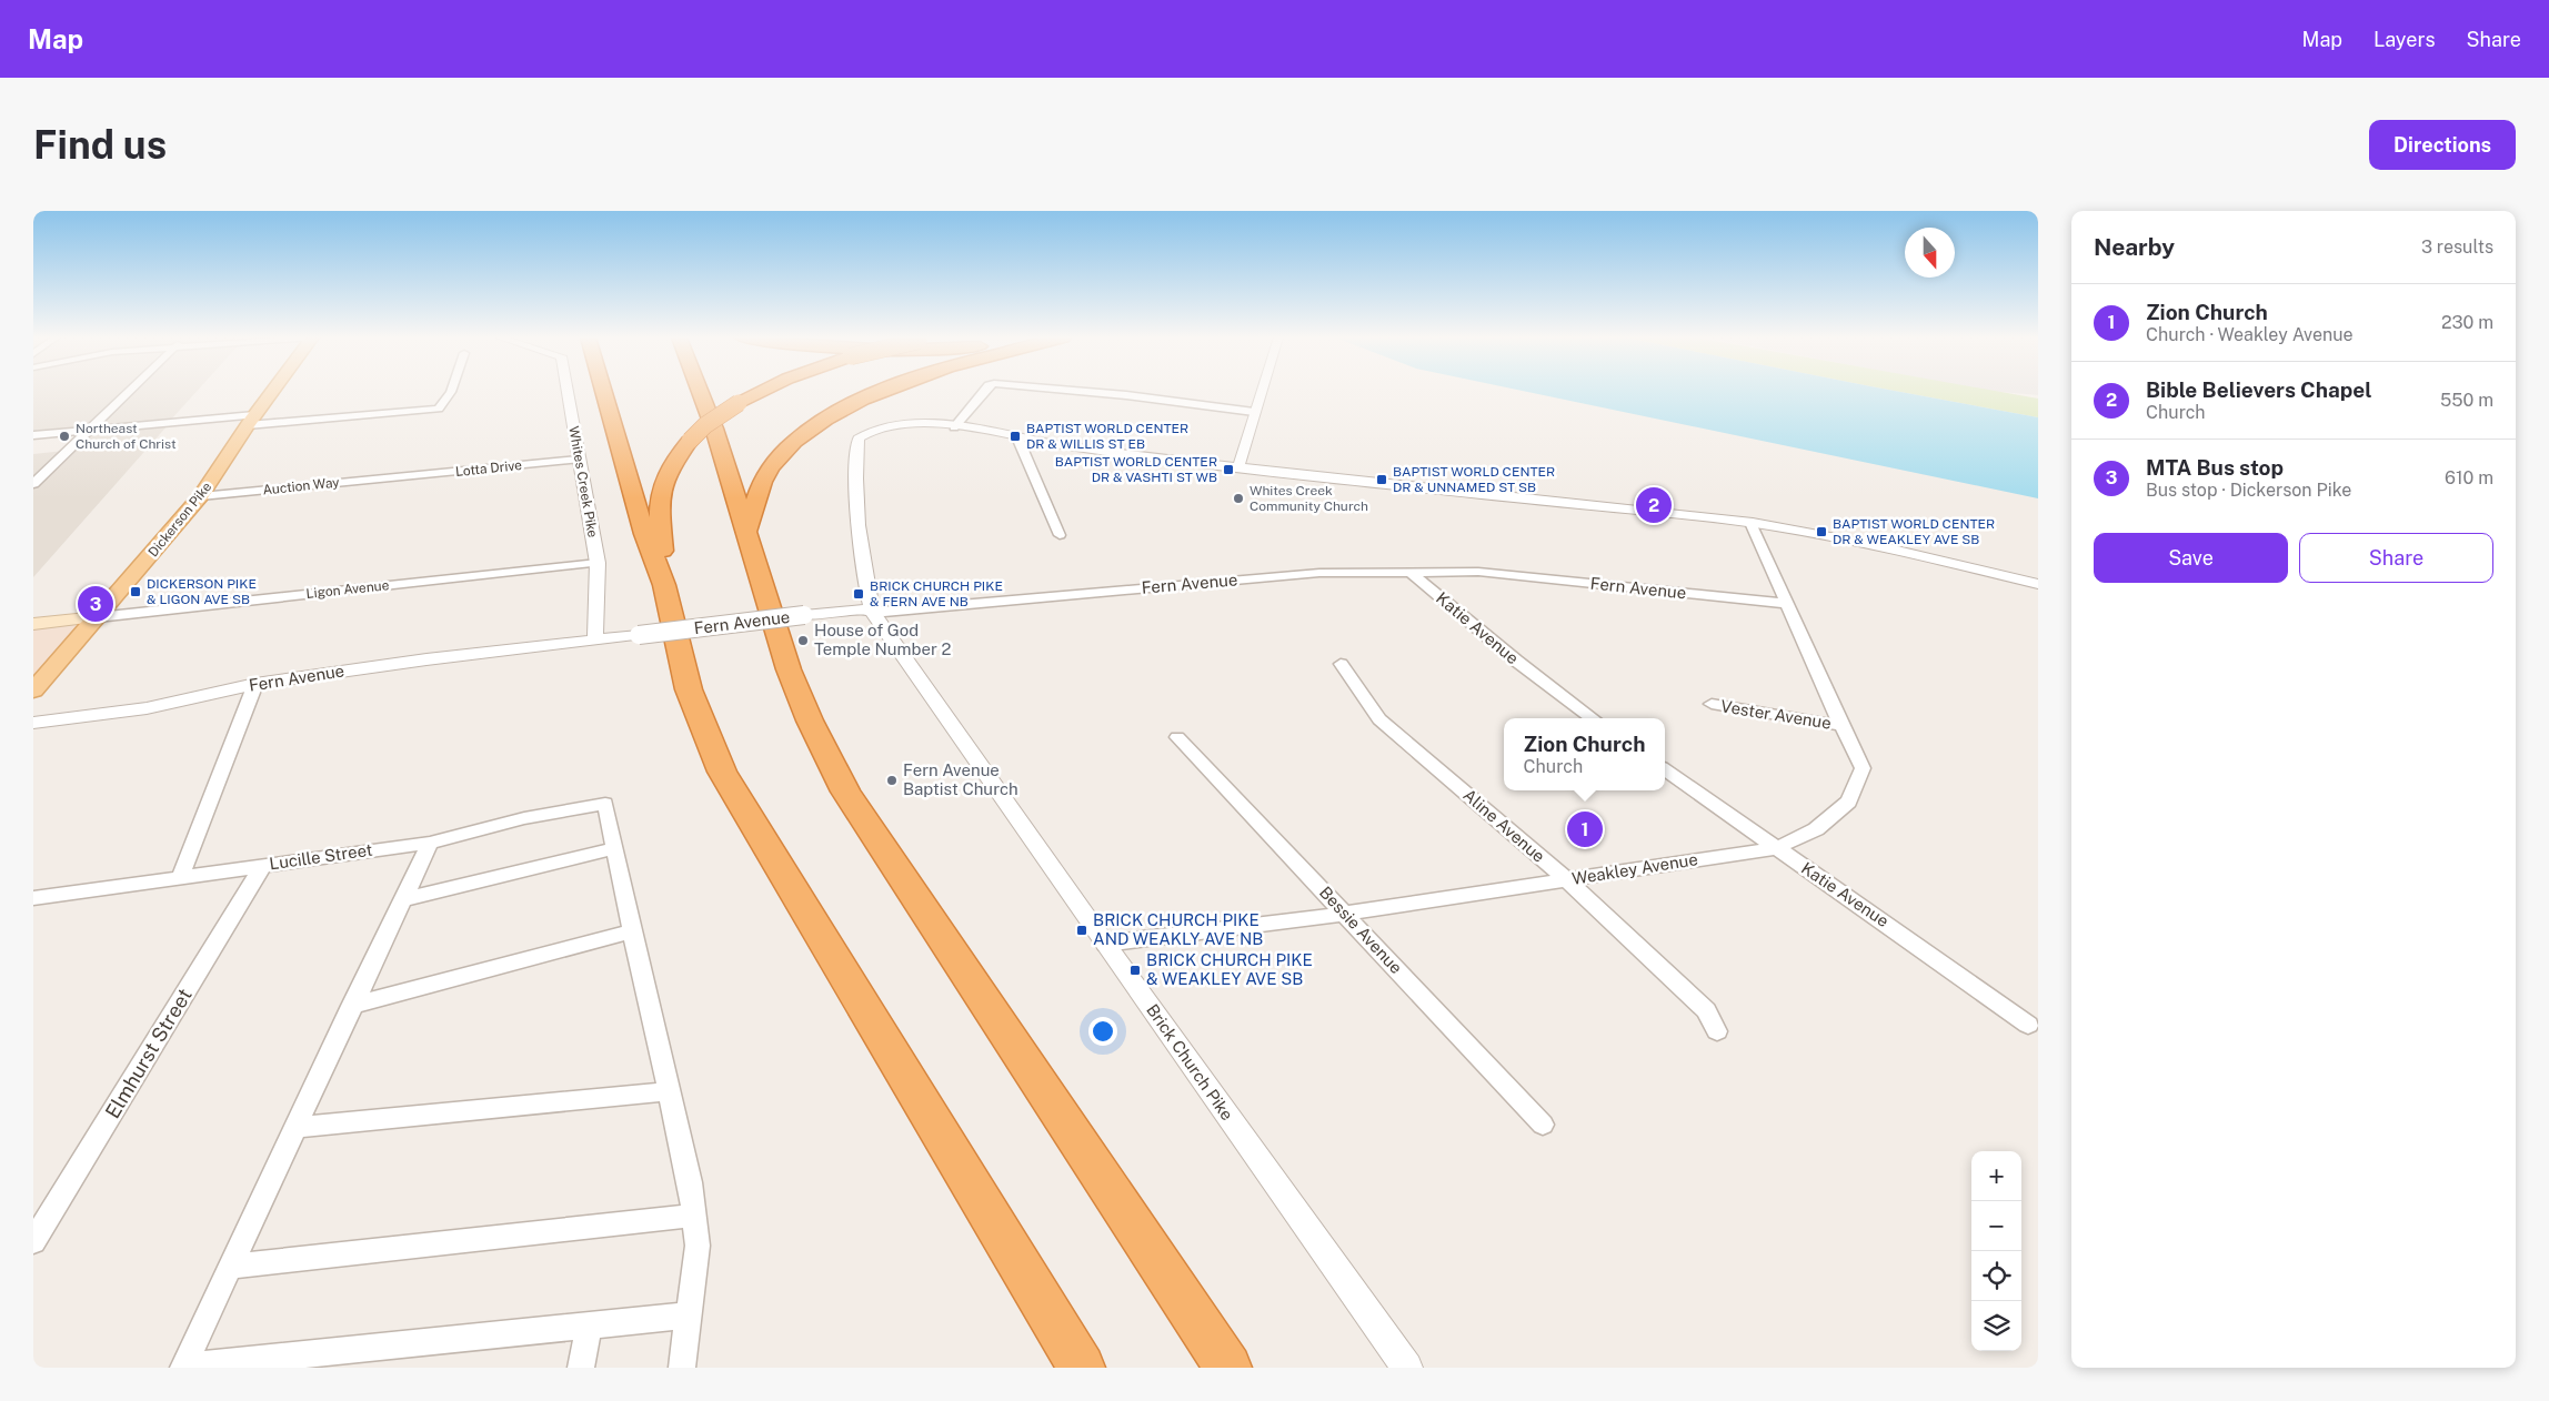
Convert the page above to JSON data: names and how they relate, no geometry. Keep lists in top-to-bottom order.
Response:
{
  "streets": {
    "main road": ["Dickerson Pike"],
    "street": [
      "Lotta Drive",
      "Whites Creek Pike",
      "Auction Way",
      "Fern Avenue",
      "Ligon Avenue",
      "Katie Avenue",
      "Vester Avenue",
      "Aline Avenue",
      "Lucille Street",
      "Weakley Avenue",
      "Bessie Avenue",
      "Elmhurst Street",
      "Brick Church Pike"
    ]
  },
  "crossings": [
    ["Lotta Drive", "Whites Creek Pike"],
    ["Lotta Drive", "Auction Way"],
    ["Whites Creek Pike", "Fern Avenue"],
    ["Whites Creek Pike", "Ligon Avenue"],
    ["Auction Way", "Dickerson Pike"],
    ["Dickerson Pike", "Ligon Avenue"],
    ["Fern Avenue", "Katie Avenue"],
    ["Fern Avenue", "Weakley Avenue"],
    ["Fern Avenue", "Brick Church Pike"],
    ["Katie Avenue", "Weakley Avenue"],
    ["Vester Avenue", "Weakley Avenue"],
    ["Aline Avenue", "Weakley Avenue"],
    ["Lucille Street", "Elmhurst Street"],
    ["Weakley Avenue", "Bessie Avenue"],
    ["Weakley Avenue", "Brick Church Pike"]
  ],
  "places": {
    "other": [
      "Northeast Church of Christ",
      "Whites Creek Community Church",
      "House of God Temple Number 2",
      "Fern Avenue Baptist Church"
    ],
    "transit": [
      "BAPTIST WORLD CENTER DR & WILLIS ST EB",
      "BAPTIST WORLD CENTER DR & VASHTI ST WB",
      "BAPTIST WORLD CENTER DR & UNNAMED ST SB",
      "BAPTIST WORLD CENTER DR & WEAKLEY AVE SB",
      "DICKERSON PIKE & LIGON AVE SB",
      "BRICK CHURCH PIKE & FERN AVE NB",
      "BRICK CHURCH PIKE AND WEAKLY AVE NB",
      "BRICK CHURCH PIKE & WEAKLEY AVE SB"
    ]
  },
  "north": "bottom",
  "page": {
    "header": "Map",
    "nav": ["Map", "Layers", "Share"],
    "buttons": [
      "Directions",
      ["Save", "Share"]
    ],
    "title": "Find us",
    "heading": ["Nearby", "3 results"],
    "list": [
      {
        "mark": "1",
        "name": "Zion Church",
        "note": "Church · Weakley Avenue",
        "value": "230 m"
      },
      {
        "mark": "2",
        "name": "Bible Believers Chapel",
        "note": "Church",
        "value": "550 m"
      },
      {
        "mark": "3",
        "name": "MTA Bus stop",
        "note": "Bus stop · Dickerson Pike",
        "value": "610 m"
      }
    ],
    "pins": ["2", "3", "1"],
    "popup": ["Zion Church", "Church"],
    "map_buttons": ["+", "−"]
  }
}
